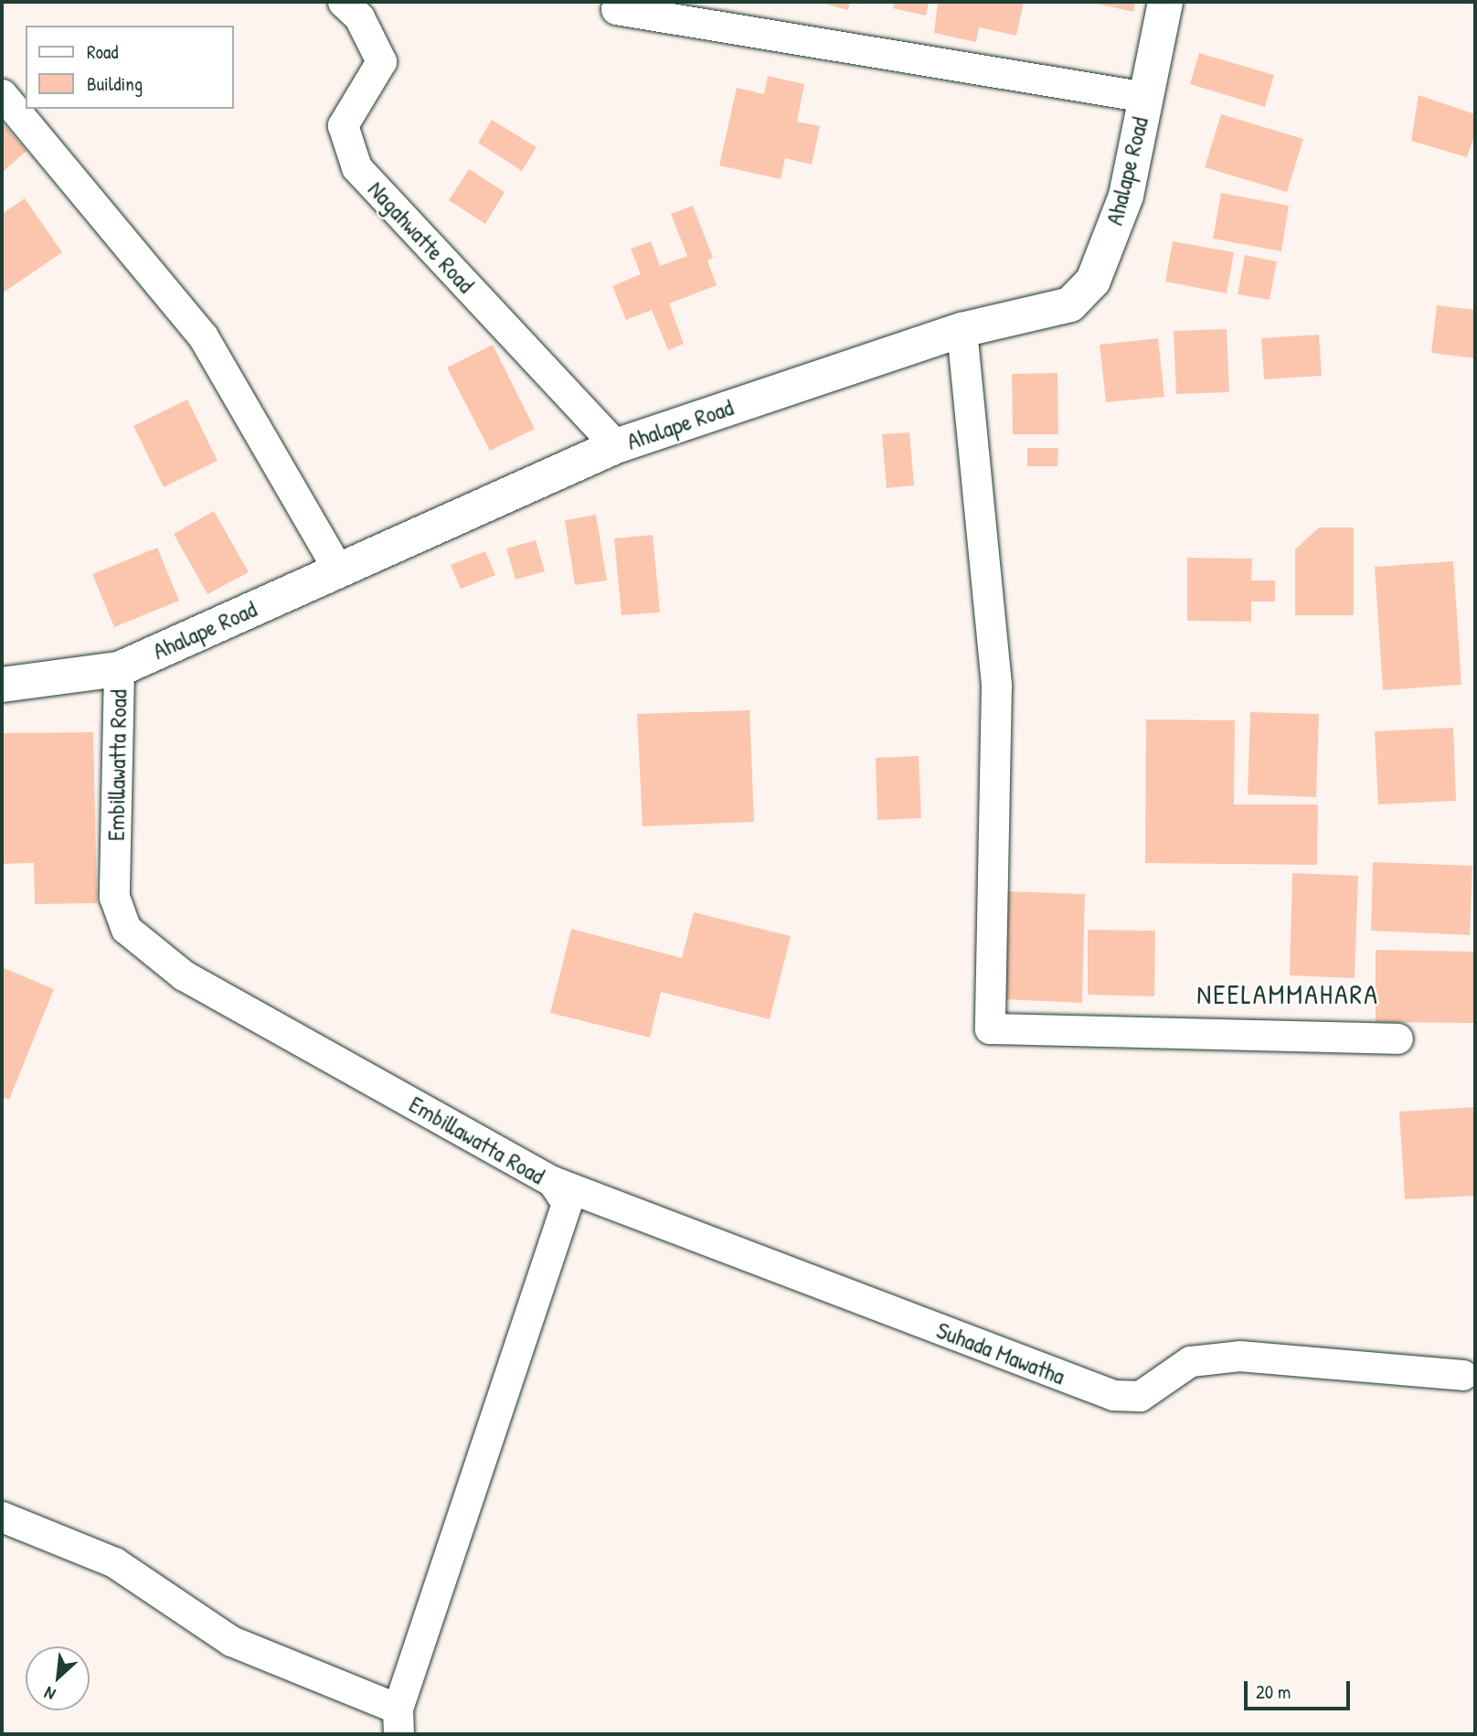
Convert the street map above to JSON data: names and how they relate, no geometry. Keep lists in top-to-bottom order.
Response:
{
  "streets": {
    "street": [
      "Ahalape Road",
      "Nagahwatte Road",
      "Embillawatta Road",
      "Suhada Mawatha"
    ]
  },
  "crossings": [
    ["Ahalape Road", "Nagahwatte Road"],
    ["Ahalape Road", "Embillawatta Road"],
    ["Embillawatta Road", "Suhada Mawatha"]
  ],
  "districts": ["NEELAMMAHARA"],
  "legend": ["Road", "Building"],
  "scale_bar": "20 m",
  "north": "bottom left"
}
